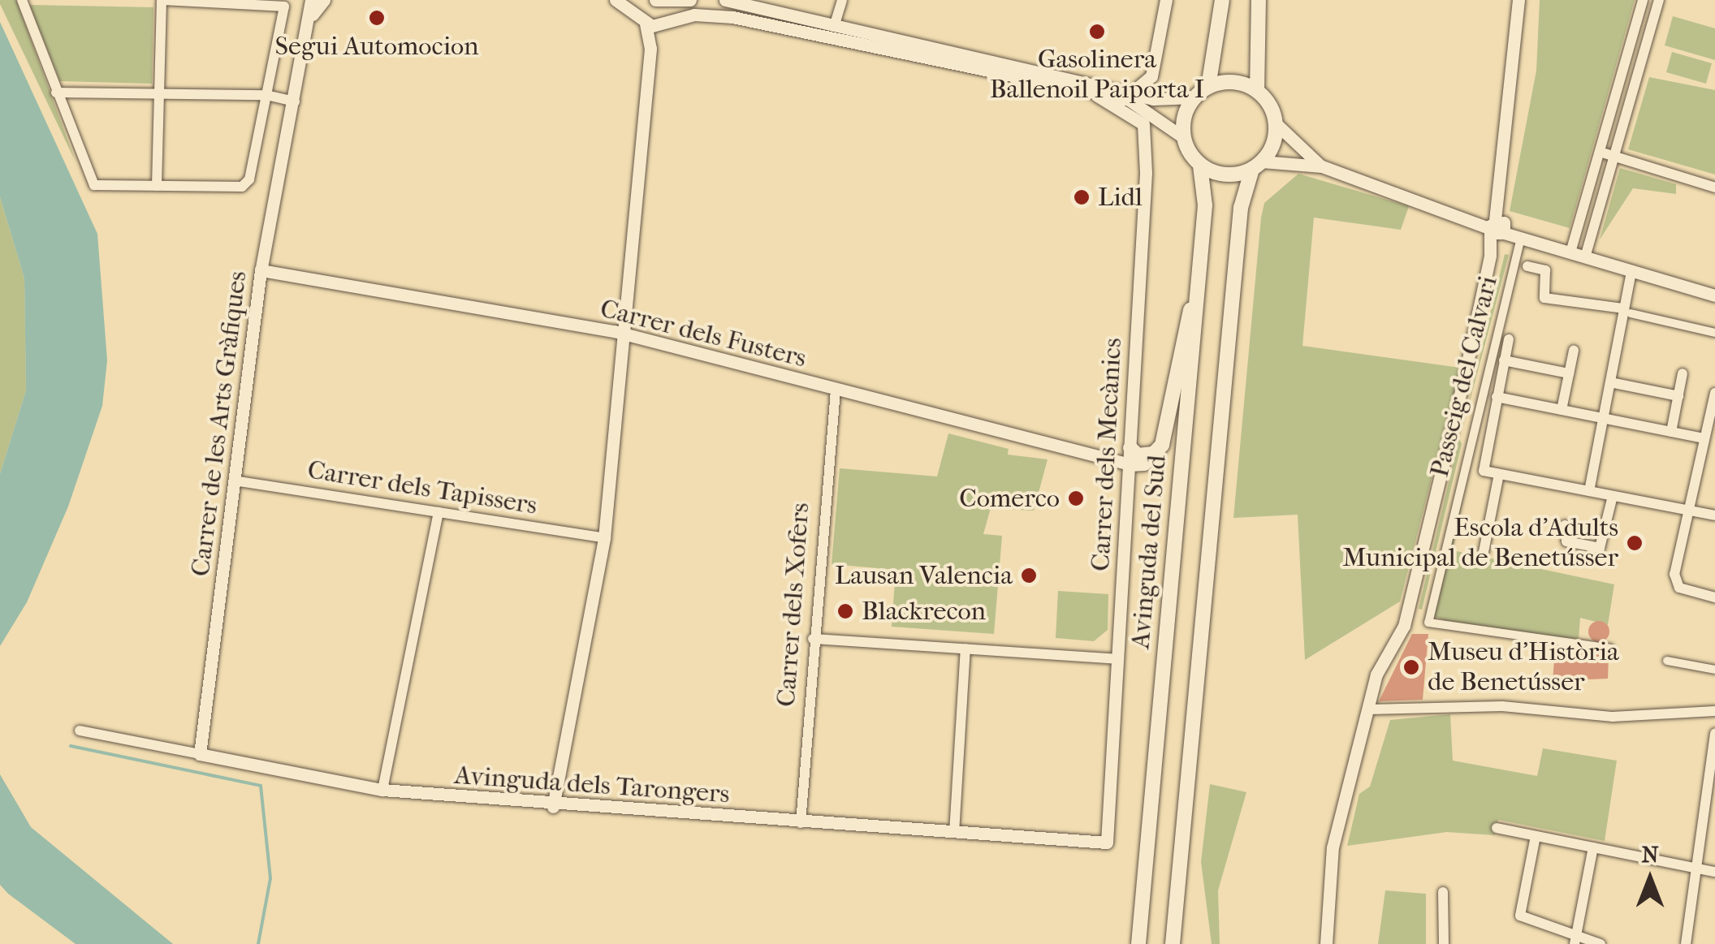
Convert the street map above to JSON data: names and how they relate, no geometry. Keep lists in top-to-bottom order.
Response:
{
  "streets": {
    "main road": ["Avinguda del Sud"],
    "street": [
      "Carrer dels Fusters",
      "Passeig del Calvari",
      "Carrer de les Arts Gràfiques",
      "Carrer dels Mecànics",
      "Carrer dels Tapissers",
      "Carrer dels Xofers",
      "Avinguda dels Tarongers"
    ]
  },
  "crossings": [
    ["Carrer dels Fusters", "Carrer de les Arts Gràfiques"],
    ["Carrer dels Fusters", "Carrer dels Mecànics"],
    ["Carrer dels Fusters", "Carrer dels Xofers"],
    ["Carrer de les Arts Gràfiques", "Carrer dels Tapissers"],
    ["Carrer de les Arts Gràfiques", "Avinguda dels Tarongers"],
    ["Carrer dels Mecànics", "Avinguda dels Tarongers"],
    ["Carrer dels Xofers", "Avinguda dels Tarongers"]
  ],
  "places": [
    "Segui Automocion",
    "Gasolinera Ballenoil Paiporta I",
    "Lidl",
    "Comerco",
    "Escola d'Adults Municipal de Benetússer",
    "Lausan Valencia",
    "Blackrecon",
    "Museu d'Història de Benetússer"
  ],
  "north": "top"
}
